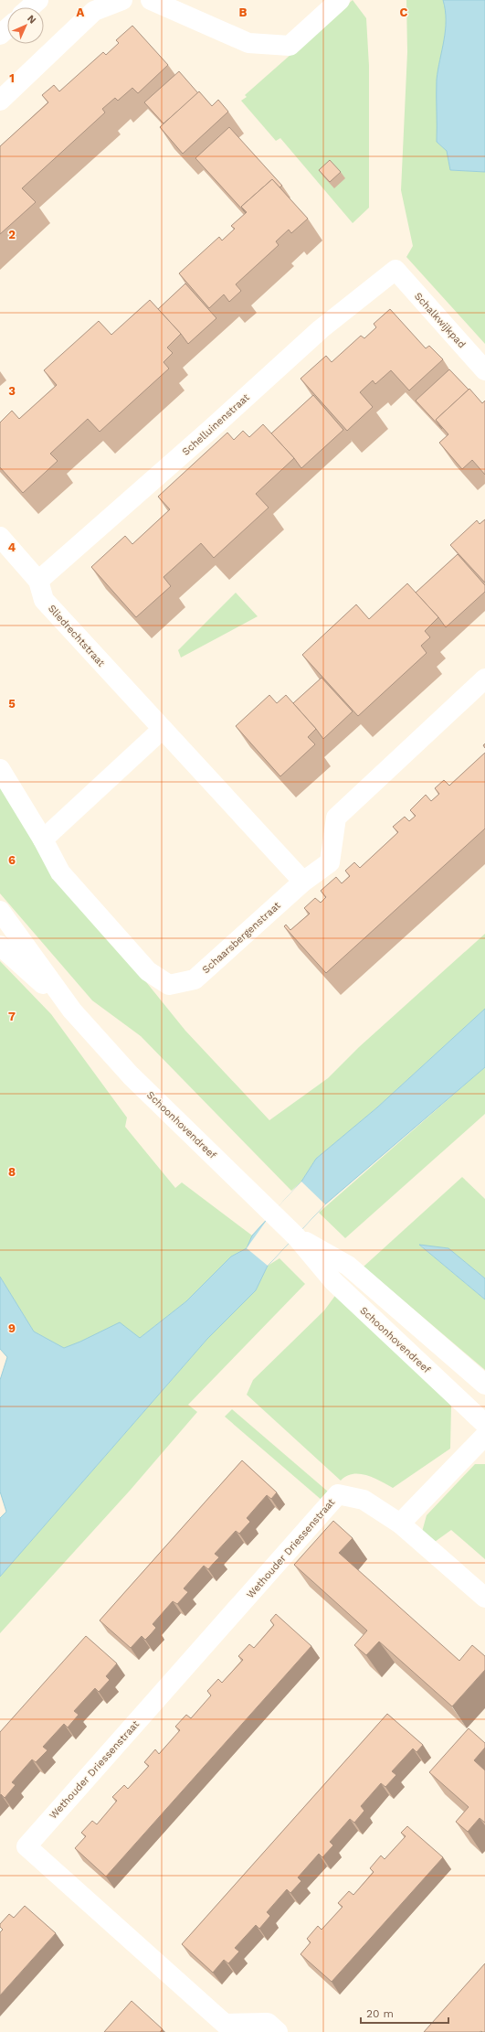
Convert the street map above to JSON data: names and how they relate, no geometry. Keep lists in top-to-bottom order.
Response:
{
  "streets": {
    "street": [
      "Schalkwijkpad",
      "Schelluinenstraat",
      "Sliedrechtstraat",
      "Schaarsbergenstraat",
      "Schoonhovendreef",
      "Wethouder Driessenstraat"
    ]
  },
  "crossings": [
    ["Schalkwijkpad", "Schelluinenstraat"],
    ["Schelluinenstraat", "Sliedrechtstraat"],
    ["Sliedrechtstraat", "Schaarsbergenstraat"]
  ],
  "scale_bar": "20 m",
  "north": "top right",
  "grid": {
    "columns": ["A", "B", "C"],
    "rows": [
      "1",
      "2",
      "3",
      "4",
      "5",
      "6",
      "7",
      "8",
      "9"
    ]
  }
}
